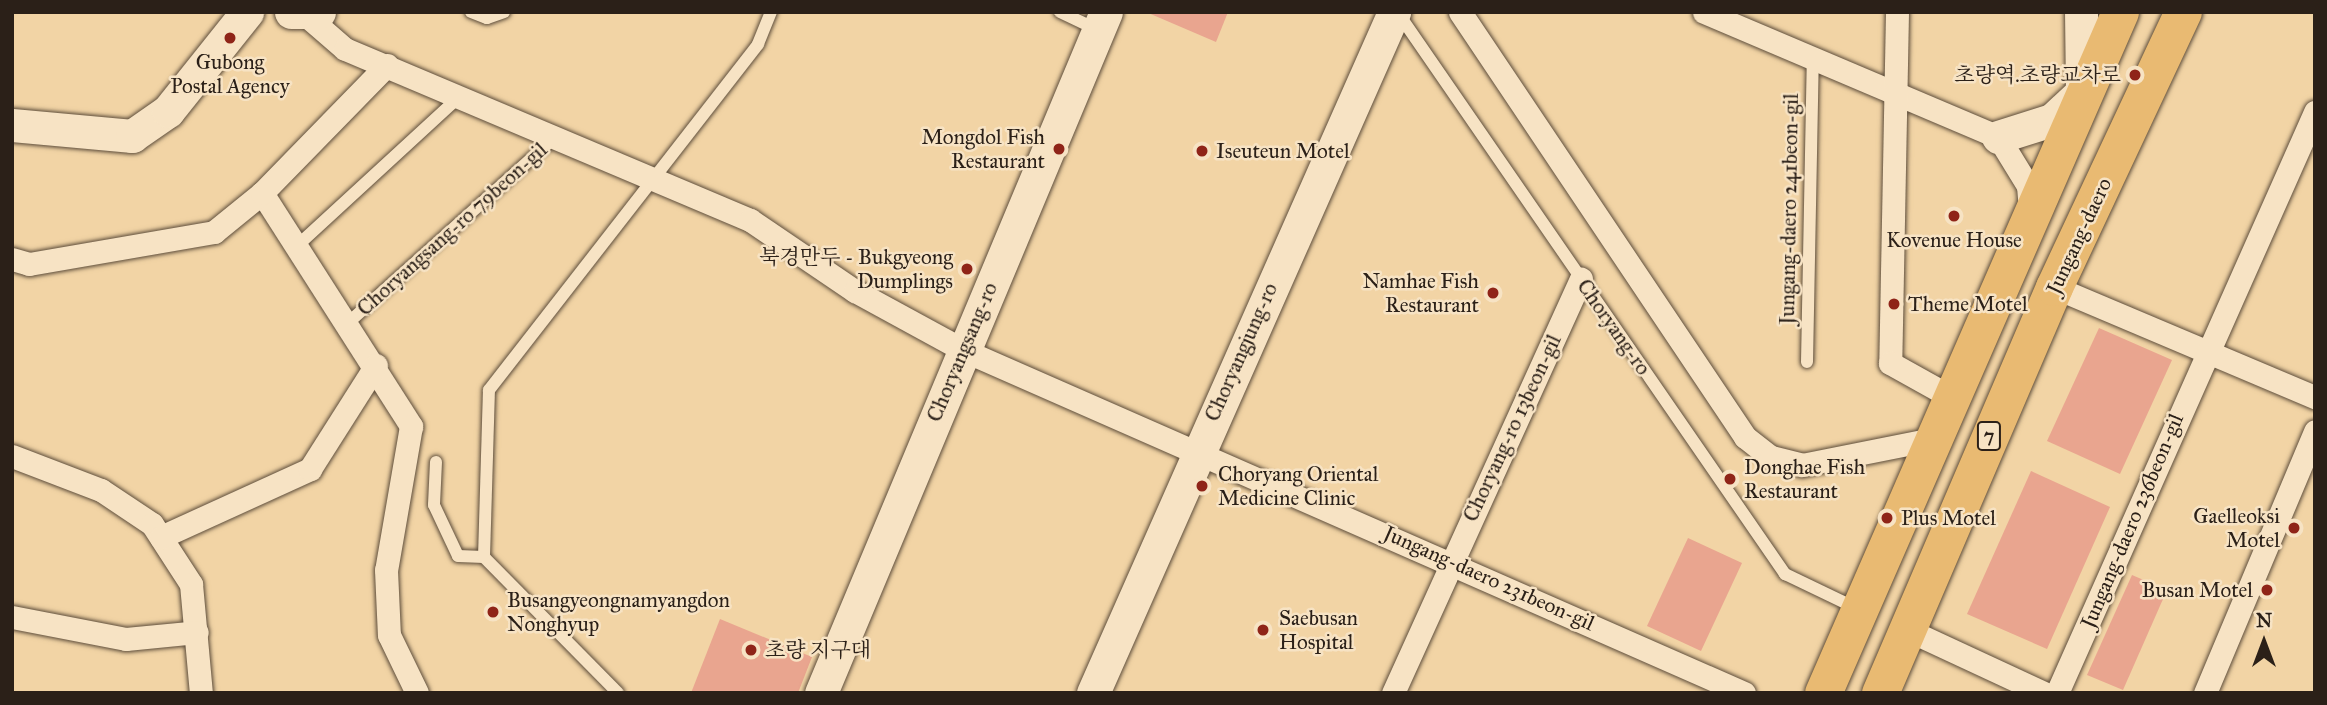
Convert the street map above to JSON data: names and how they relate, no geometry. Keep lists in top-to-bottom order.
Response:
{
  "streets": {
    "main road": ["Jungang-daero", "7"],
    "street": [
      "Choryangsang-ro 79beon-gil",
      "Choryangsang-ro",
      "Choryangjung-ro",
      "Choryang-ro 13beon-gil",
      "Jungang-daero 236beon-gil",
      "Jungang-daero 231beon-gil"
    ],
    "lane": ["Jungang-daero 241beon-gil", "Choryang-ro"]
  },
  "crossings": [
    ["Choryangsang-ro 79beon-gil", "Choryangsang-ro"],
    ["Choryangsang-ro 79beon-gil", "Jungang-daero 231beon-gil"],
    ["Choryang-ro", "Choryangjung-ro"],
    ["Choryang-ro", "Choryang-ro 13beon-gil"],
    ["Choryangsang-ro", "Jungang-daero 231beon-gil"],
    ["Choryangjung-ro", "Jungang-daero 231beon-gil"],
    ["Choryang-ro 13beon-gil", "Jungang-daero 231beon-gil"]
  ],
  "places": [
    "Gubong Postal Agency",
    "초량역.초량교차로",
    "Mongdol Fish Restaurant",
    "Iseuteun Motel",
    "Kovenue House",
    "북경만두 - Bukgyeong Dumplings",
    "Namhae Fish Restaurant",
    "Theme Motel",
    "Donghae Fish Restaurant",
    "Choryang Oriental Medicine Clinic",
    "Plus Motel",
    "Gaelleoksi Motel",
    "Busan Motel",
    "Busangyeongnamyangdon Nonghyup",
    "Saebusan Hospital",
    "초량 지구대"
  ],
  "north": "top"
}
